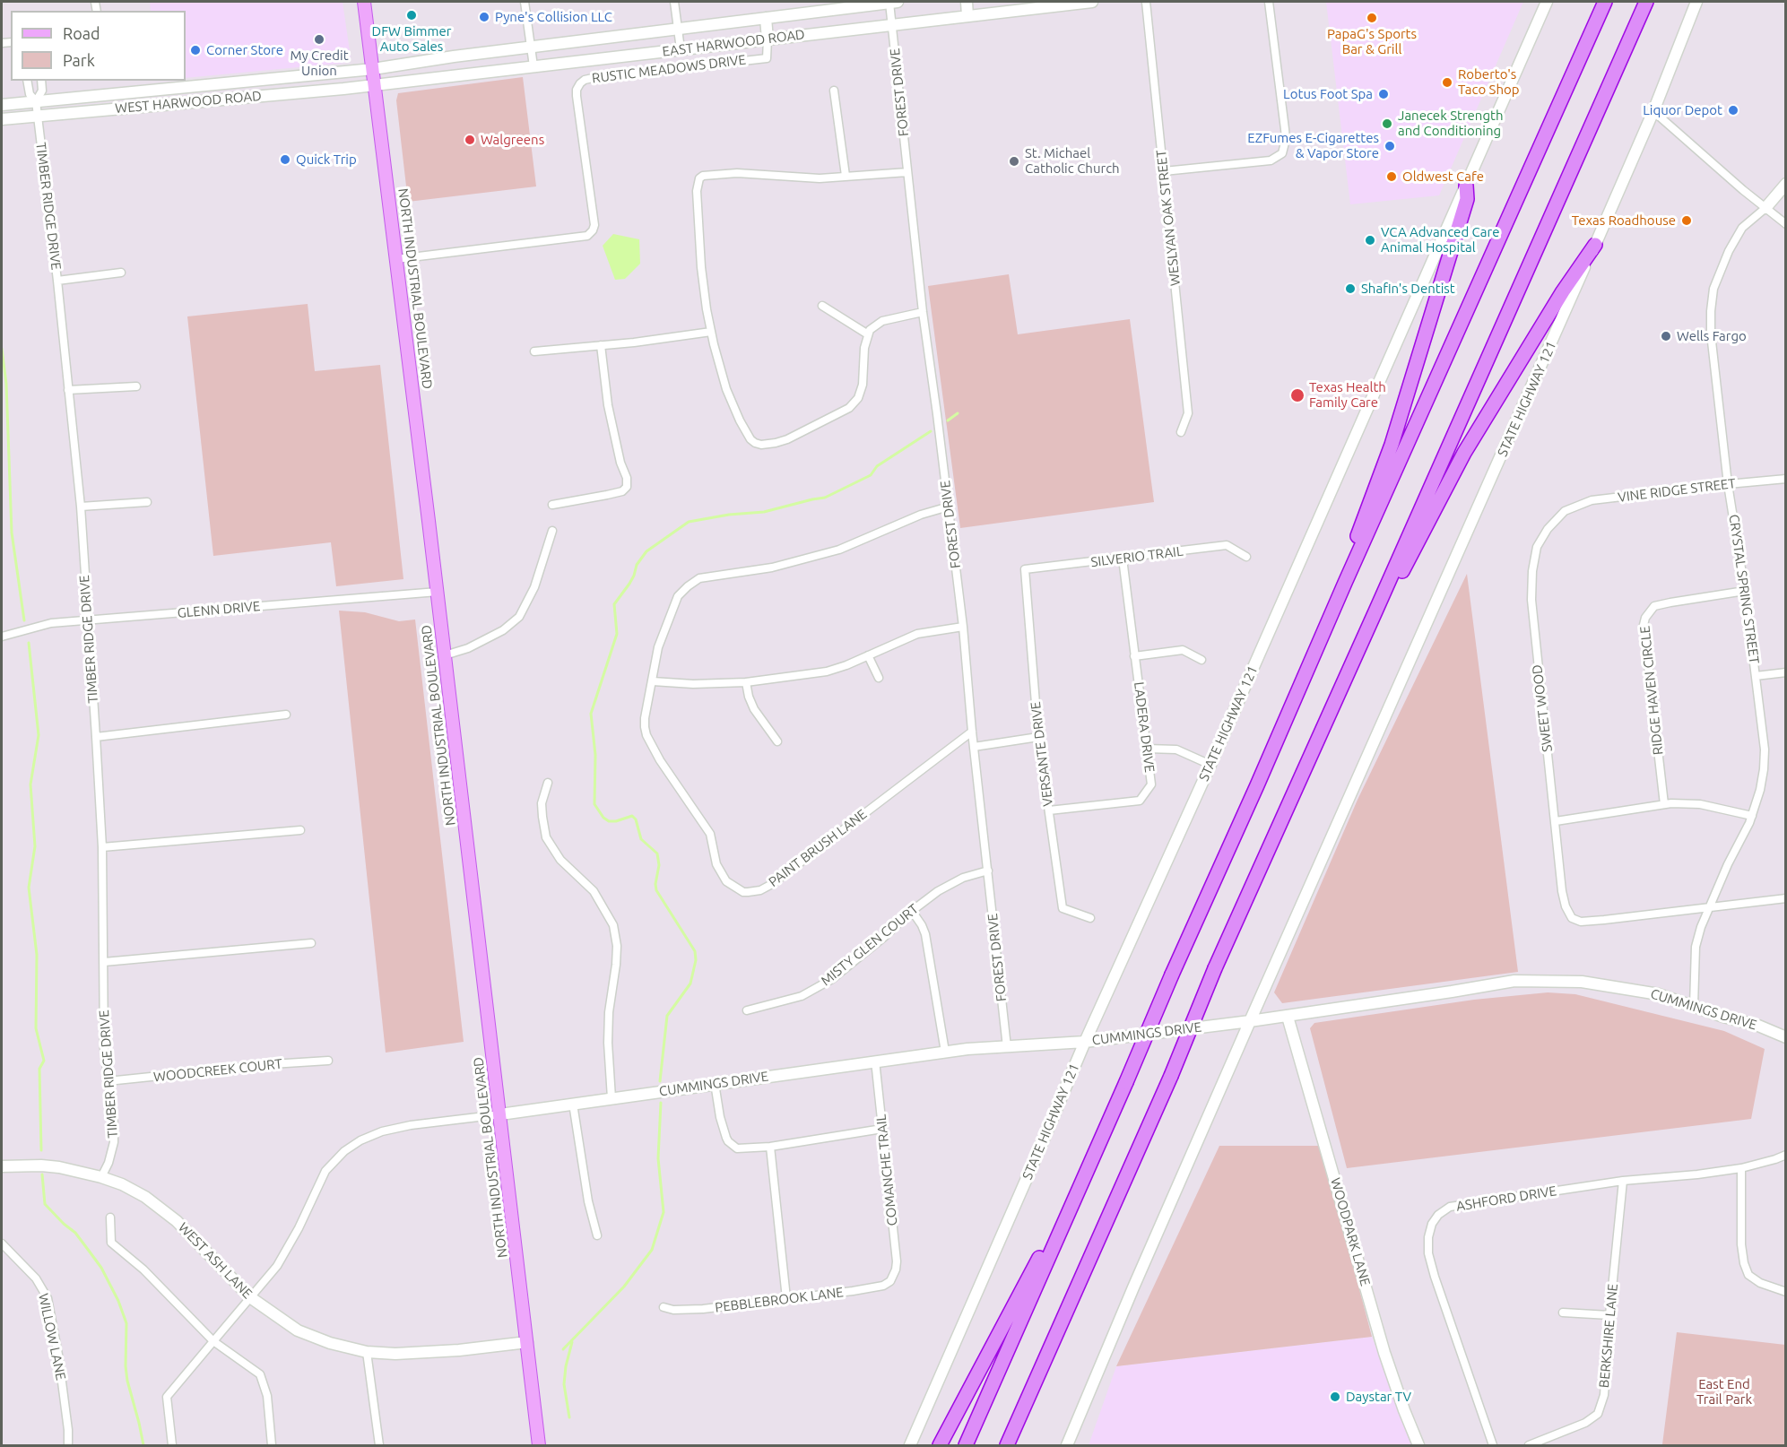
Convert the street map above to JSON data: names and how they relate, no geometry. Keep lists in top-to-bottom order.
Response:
{
  "streets": {
    "main road": [
      "EAST HARWOOD ROAD",
      "WEST HARWOOD ROAD",
      "NORTH INDUSTRIAL BOULEVARD",
      "STATE HIGHWAY 121",
      "CRYSTAL SPRING STREET",
      "CUMMINGS DRIVE",
      "WOODPARK LANE",
      "WEST ASH LANE"
    ],
    "street": [
      "RUSTIC MEADOWS DRIVE",
      "FOREST DRIVE",
      "TIMBER RIDGE DRIVE",
      "WESLYAN OAK STREET",
      "VINE RIDGE STREET",
      "SILVERIO TRAIL",
      "GLENN DRIVE",
      "RIDGE HAVEN CIRCLE",
      "SWEET WOOD",
      "LADERA DRIVE",
      "VERSANTE DRIVE",
      "PAINT BRUSH LANE",
      "MISTY GLEN COURT",
      "WOODCREEK COURT",
      "COMANCHE TRAIL",
      "ASHFORD DRIVE",
      "PEBBLEBROOK LANE",
      "BERKSHIRE LANE",
      "WILLOW LANE"
    ]
  },
  "crossings": [
    ["EAST HARWOOD ROAD", "RUSTIC MEADOWS DRIVE"],
    ["EAST HARWOOD ROAD", "FOREST DRIVE"],
    ["EAST HARWOOD ROAD", "WEST HARWOOD ROAD"],
    ["EAST HARWOOD ROAD", "NORTH INDUSTRIAL BOULEVARD"],
    ["RUSTIC MEADOWS DRIVE", "NORTH INDUSTRIAL BOULEVARD"],
    ["FOREST DRIVE", "PAINT BRUSH LANE"],
    ["FOREST DRIVE", "MISTY GLEN COURT"],
    ["FOREST DRIVE", "CUMMINGS DRIVE"],
    ["WEST HARWOOD ROAD", "TIMBER RIDGE DRIVE"],
    ["WEST HARWOOD ROAD", "NORTH INDUSTRIAL BOULEVARD"],
    ["TIMBER RIDGE DRIVE", "GLENN DRIVE"],
    ["TIMBER RIDGE DRIVE", "WOODCREEK COURT"],
    ["TIMBER RIDGE DRIVE", "WEST ASH LANE"],
    ["NORTH INDUSTRIAL BOULEVARD", "GLENN DRIVE"],
    ["NORTH INDUSTRIAL BOULEVARD", "CUMMINGS DRIVE"],
    ["NORTH INDUSTRIAL BOULEVARD", "WEST ASH LANE"],
    ["STATE HIGHWAY 121", "CUMMINGS DRIVE"],
    ["VINE RIDGE STREET", "CRYSTAL SPRING STREET"],
    ["VINE RIDGE STREET", "SWEET WOOD"],
    ["SILVERIO TRAIL", "LADERA DRIVE"],
    ["SILVERIO TRAIL", "VERSANTE DRIVE"],
    ["CRYSTAL SPRING STREET", "RIDGE HAVEN CIRCLE"],
    ["CRYSTAL SPRING STREET", "SWEET WOOD"],
    ["CRYSTAL SPRING STREET", "CUMMINGS DRIVE"],
    ["LADERA DRIVE", "VERSANTE DRIVE"],
    ["CUMMINGS DRIVE", "COMANCHE TRAIL"],
    ["CUMMINGS DRIVE", "WOODPARK LANE"],
    ["COMANCHE TRAIL", "PEBBLEBROOK LANE"],
    ["ASHFORD DRIVE", "BERKSHIRE LANE"]
  ],
  "parks": ["East End Trail Park"],
  "places": [
    "DFW Bimmer Auto Sales",
    "Pyne's Collision LLC",
    "PapaG's Sports Bar & Grill",
    "My Credit Union",
    "Corner Store",
    "Roberto's Taco Shop",
    "Lotus Foot Spa",
    "Liquor Depot",
    "Janecek Strength and Conditioning",
    "Walgreens",
    "EZFumes E-Cigarettes & Vapor Store",
    "Quick Trip",
    "St. Michael Catholic Church",
    "Oldwest Cafe",
    "Texas Roadhouse",
    "VCA Advanced Care Animal Hospital",
    "Shafin's Dentist",
    "Wells Fargo",
    "Texas Health Family Care",
    "Daystar TV"
  ],
  "legend": ["Road", "Park"]
}
